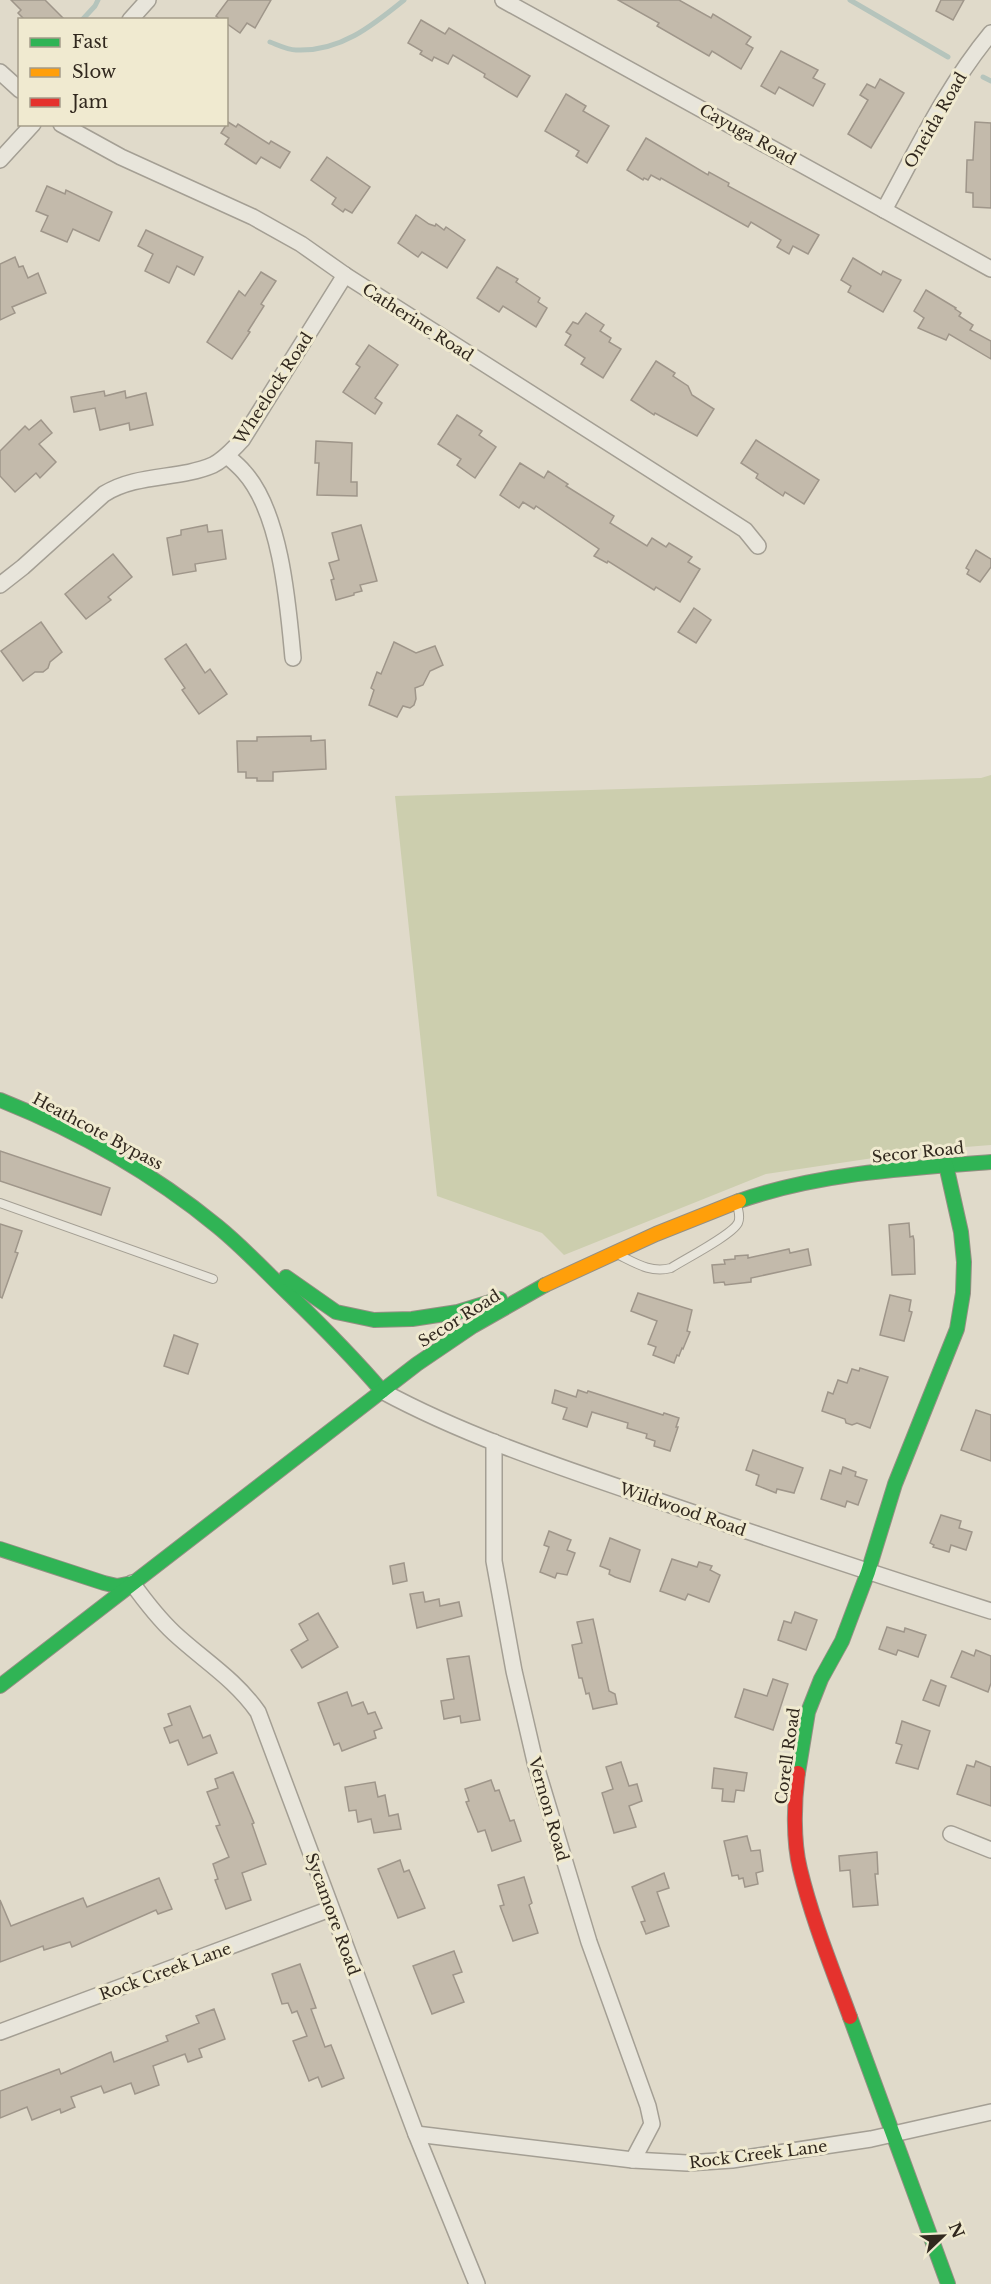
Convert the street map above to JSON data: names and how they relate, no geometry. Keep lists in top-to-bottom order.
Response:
{
  "streets": {
    "main road": ["Heathcote Bypass", "Secor Road", "Corell Road"],
    "street": [
      "Oneida Road",
      "Cayuga Road",
      "Catherine Road",
      "Wheelock Road",
      "Wildwood Road",
      "Vernon Road",
      "Sycamore Road",
      "Rock Creek Lane"
    ]
  },
  "crossings": [
    ["Oneida Road", "Cayuga Road"],
    ["Catherine Road", "Wheelock Road"],
    ["Secor Road", "Wildwood Road"],
    ["Secor Road", "Corell Road"],
    ["Secor Road", "Sycamore Road"],
    ["Wildwood Road", "Corell Road"],
    ["Wildwood Road", "Vernon Road"],
    ["Corell Road", "Rock Creek Lane"],
    ["Vernon Road", "Rock Creek Lane"],
    ["Sycamore Road", "Rock Creek Lane"]
  ],
  "legend": ["Fast", "Slow", "Jam"],
  "north": "top right"
}
